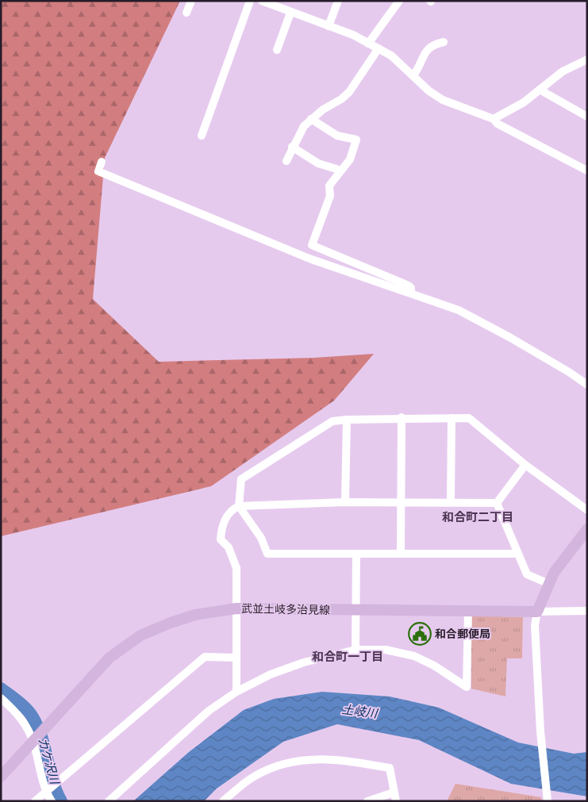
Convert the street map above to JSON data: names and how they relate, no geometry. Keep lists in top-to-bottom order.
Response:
{
  "streets": {
    "main road": ["武並土岐多治見線"]
  },
  "districts": ["和合町二丁目", "和合町一丁目"],
  "water": ["土岐川", "カケ沢川"],
  "places": {
    "public building": ["和合郵便局"]
  }
}
